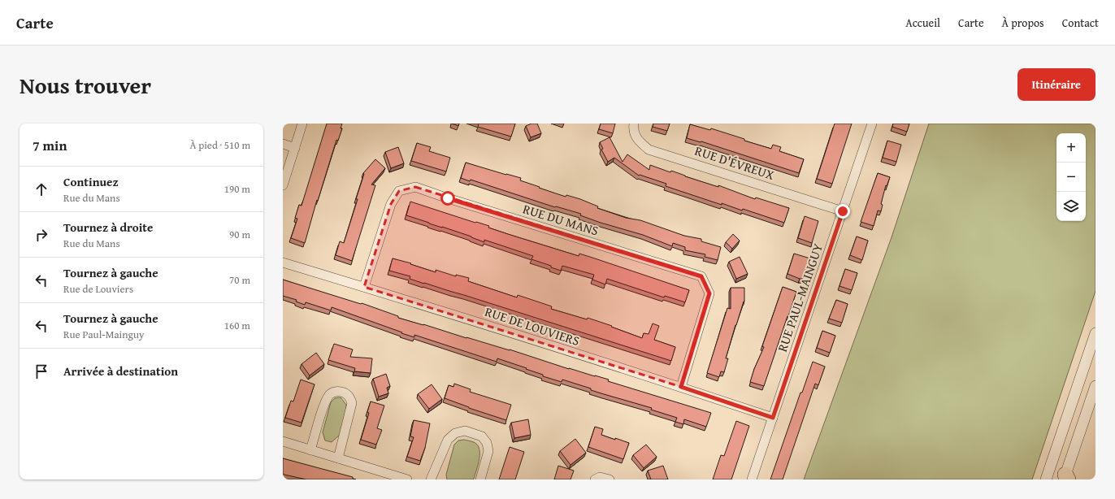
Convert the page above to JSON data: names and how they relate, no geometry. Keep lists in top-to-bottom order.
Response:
{
  "streets": {
    "street": [
      "RUE D'ÉVREUX",
      "RUE DU MANS",
      "RUE PAUL-MAINGUY",
      "RUE DE LOUVIERS"
    ]
  },
  "crossings": [
    ["RUE D'ÉVREUX", "RUE PAUL-MAINGUY"],
    ["RUE DU MANS", "RUE DE LOUVIERS"],
    ["RUE PAUL-MAINGUY", "RUE DE LOUVIERS"]
  ],
  "page": {
    "header": "Carte",
    "nav": [
      "Accueil",
      "Carte",
      "À propos",
      "Contact"
    ],
    "title": "Nous trouver",
    "buttons": "Itinéraire",
    "heading": ["7 min", "À pied · 510 m"],
    "map_buttons": ["+", "−"],
    "list": [
      ["Continuez", "Rue du Mans", "190 m"],
      ["Tournez à droite", "Rue du Mans", "90 m"],
      ["Tournez à gauche", "Rue de Louviers", "70 m"],
      ["Tournez à gauche", "Rue Paul-Mainguy", "160 m"],
      "Arrivée à destination"
    ]
  }
}
